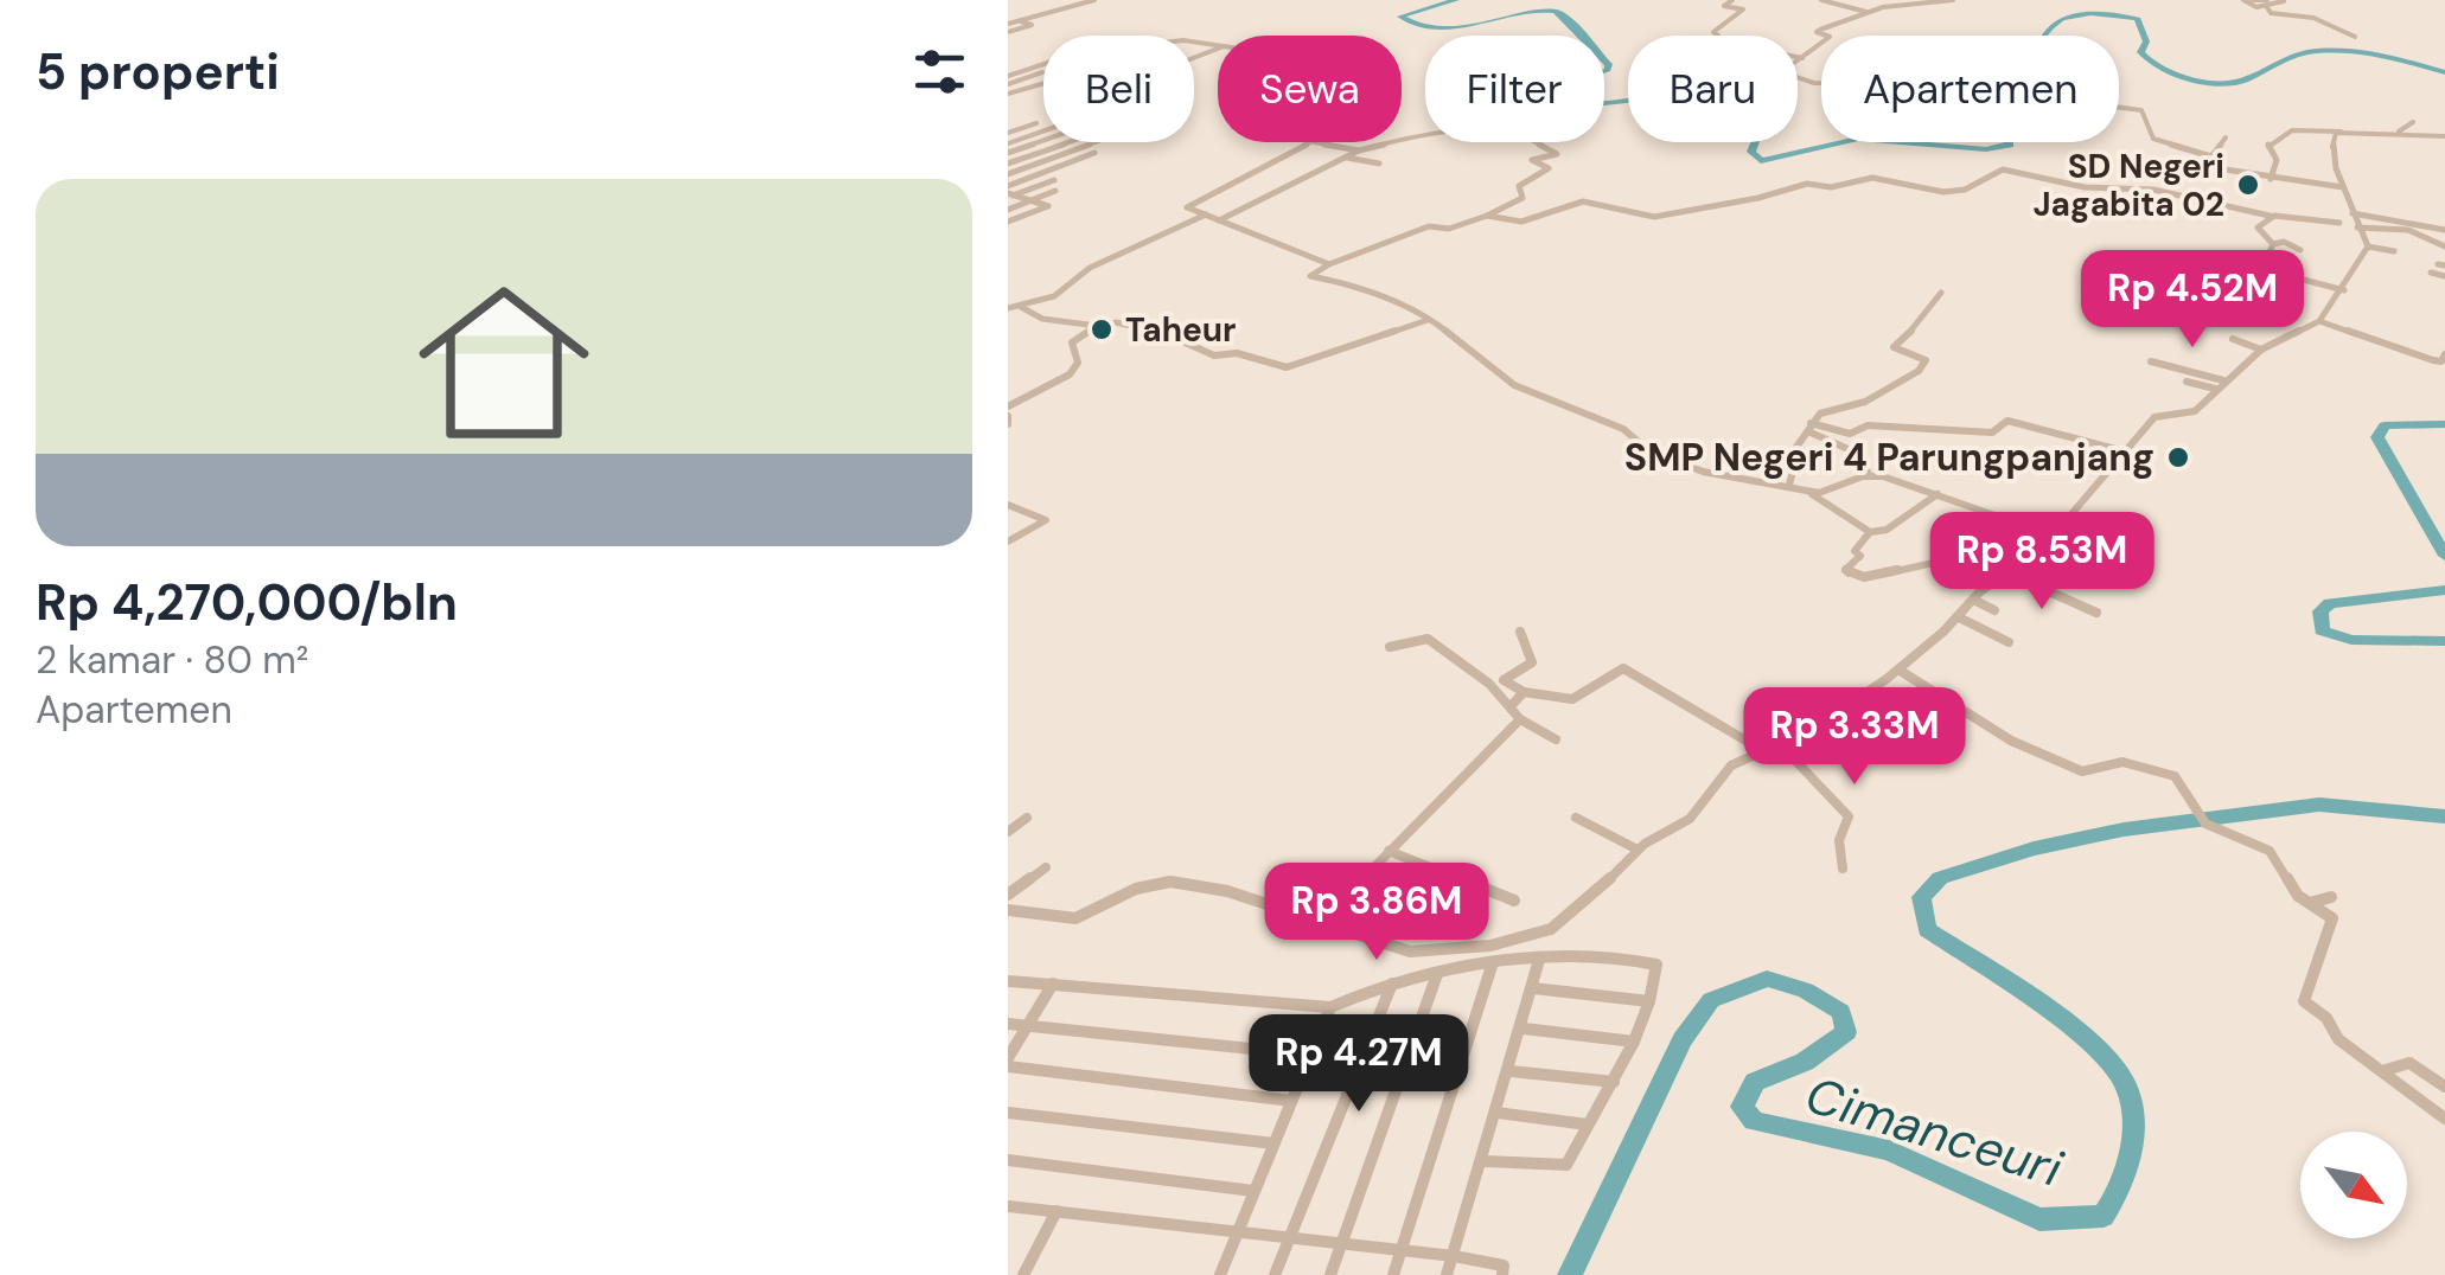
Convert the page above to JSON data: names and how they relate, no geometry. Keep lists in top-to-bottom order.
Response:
{
  "water": ["Cimanceuri"],
  "places": ["SD Negeri Jagabita 02", "Taheur", "SMP Negeri 4 Parungpanjang"],
  "north": "bottom right",
  "page": {
    "heading": "5 properti",
    "chip": [
      "Beli",
      "Sewa",
      "Filter",
      "Baru",
      "Apartemen"
    ],
    "list": [
      {
        "name": "Rp 4,270,000/bln",
        "note": "2 kamar · 80 m² · Apartemen"
      }
    ],
    "price": [
      "Rp 4.52M",
      "Rp 8.53M",
      "Rp 3.33M",
      "Rp 3.86M",
      "Rp 4.27M"
    ]
  }
}
